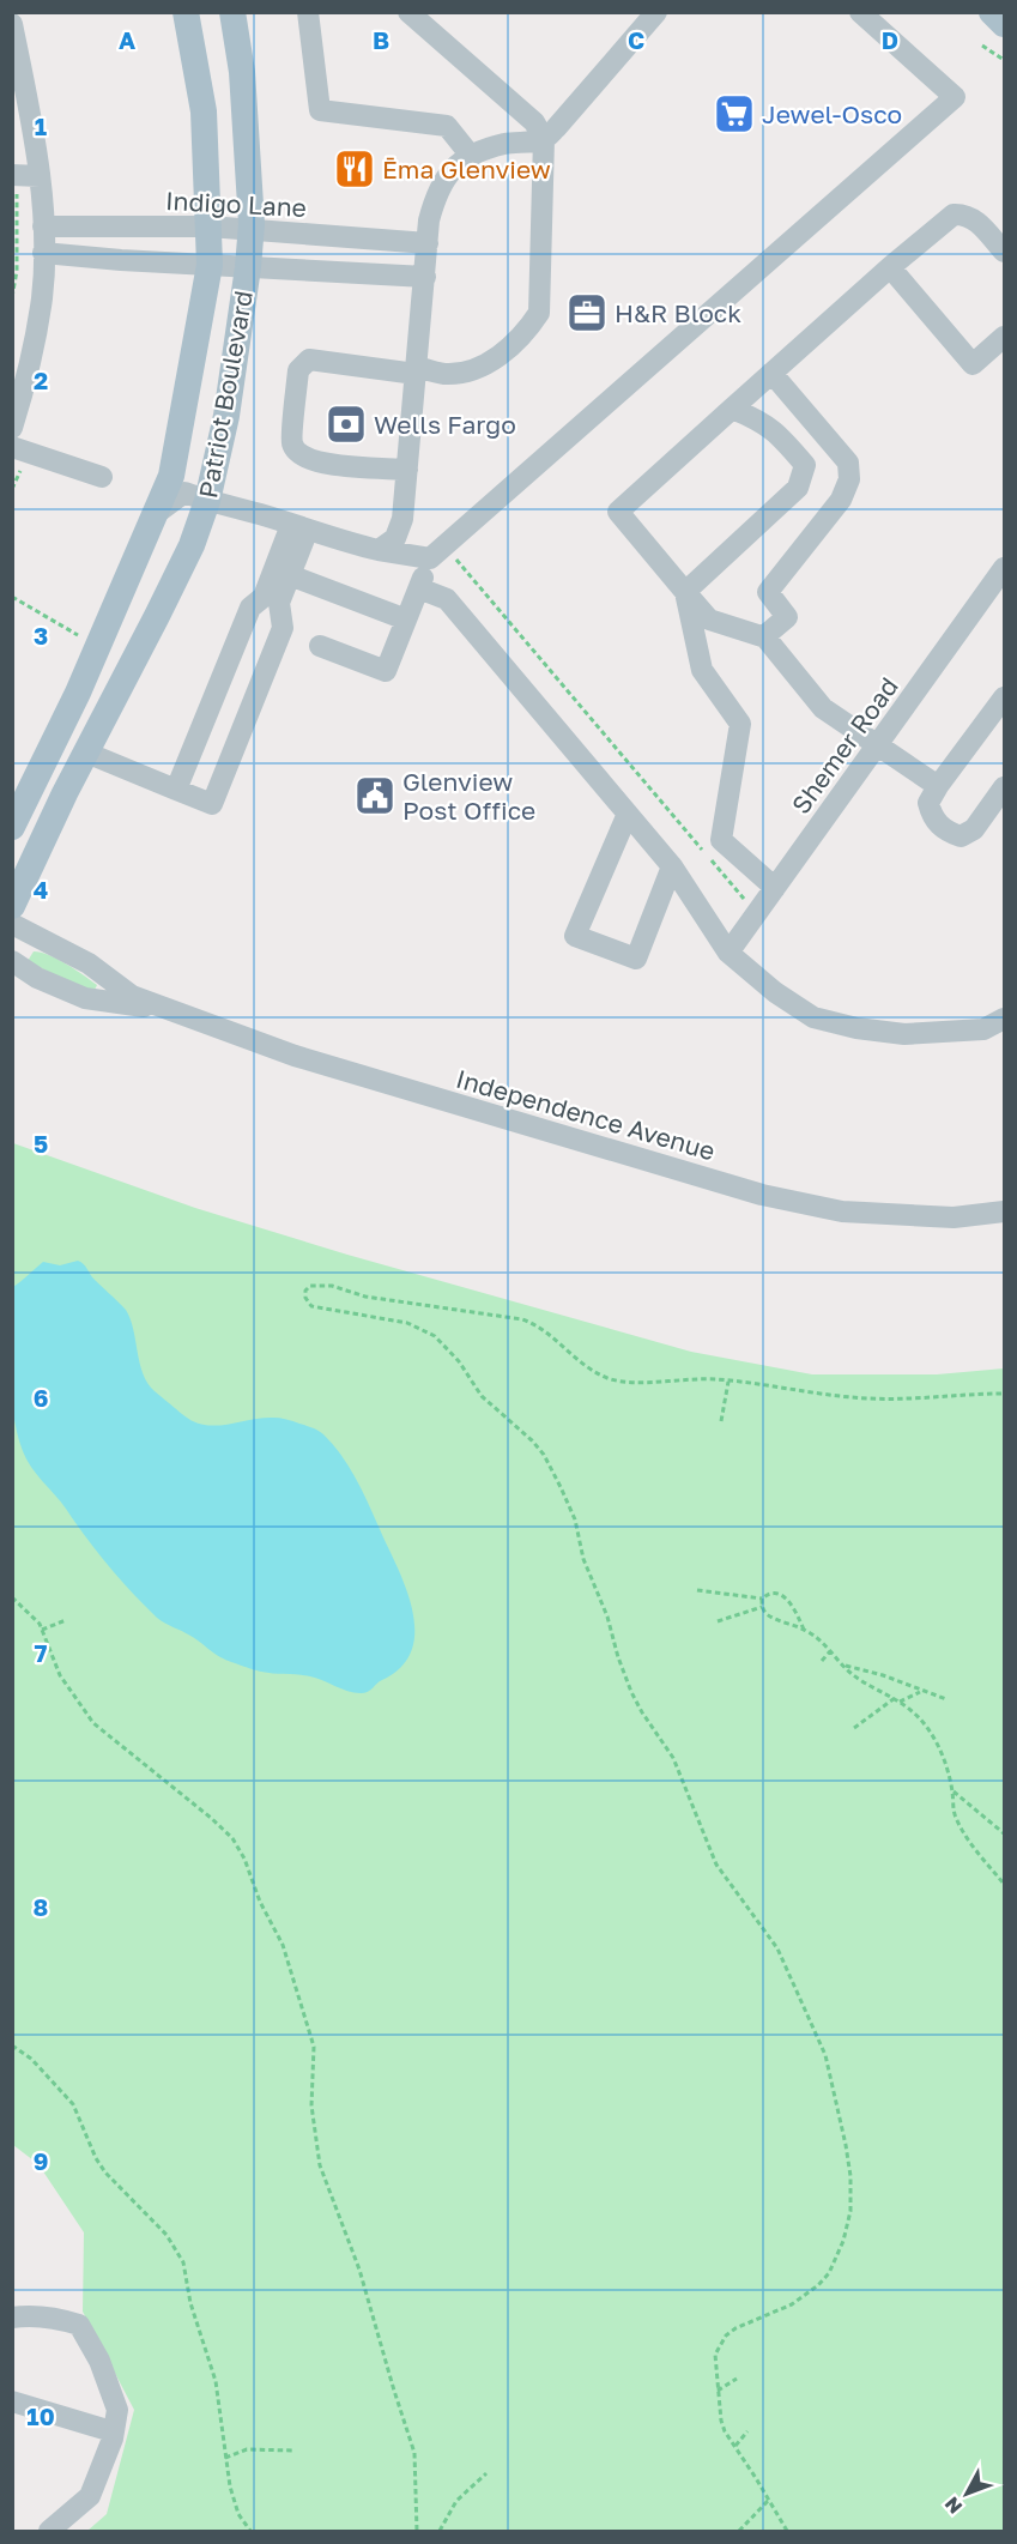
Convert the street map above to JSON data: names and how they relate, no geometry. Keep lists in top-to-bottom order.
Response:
{
  "streets": {
    "main road": ["Patriot Boulevard"],
    "street": ["Indigo Lane", "Shemer Road", "Independence Avenue"]
  },
  "crossings": [
    ["Indigo Lane", "Patriot Boulevard"]
  ],
  "places": {
    "supermarket": ["Jewel-Osco"],
    "restaurant": ["Ēma Glenview"],
    "office": ["H&R Block"],
    "bank": ["Wells Fargo"],
    "public building": ["Glenview Post Office"]
  },
  "north": "bottom left",
  "grid": {
    "columns": [
      "A",
      "B",
      "C",
      "D"
    ],
    "rows": [
      "1",
      "2",
      "3",
      "4",
      "5",
      "6",
      "7",
      "8",
      "9",
      "10"
    ]
  }
}
